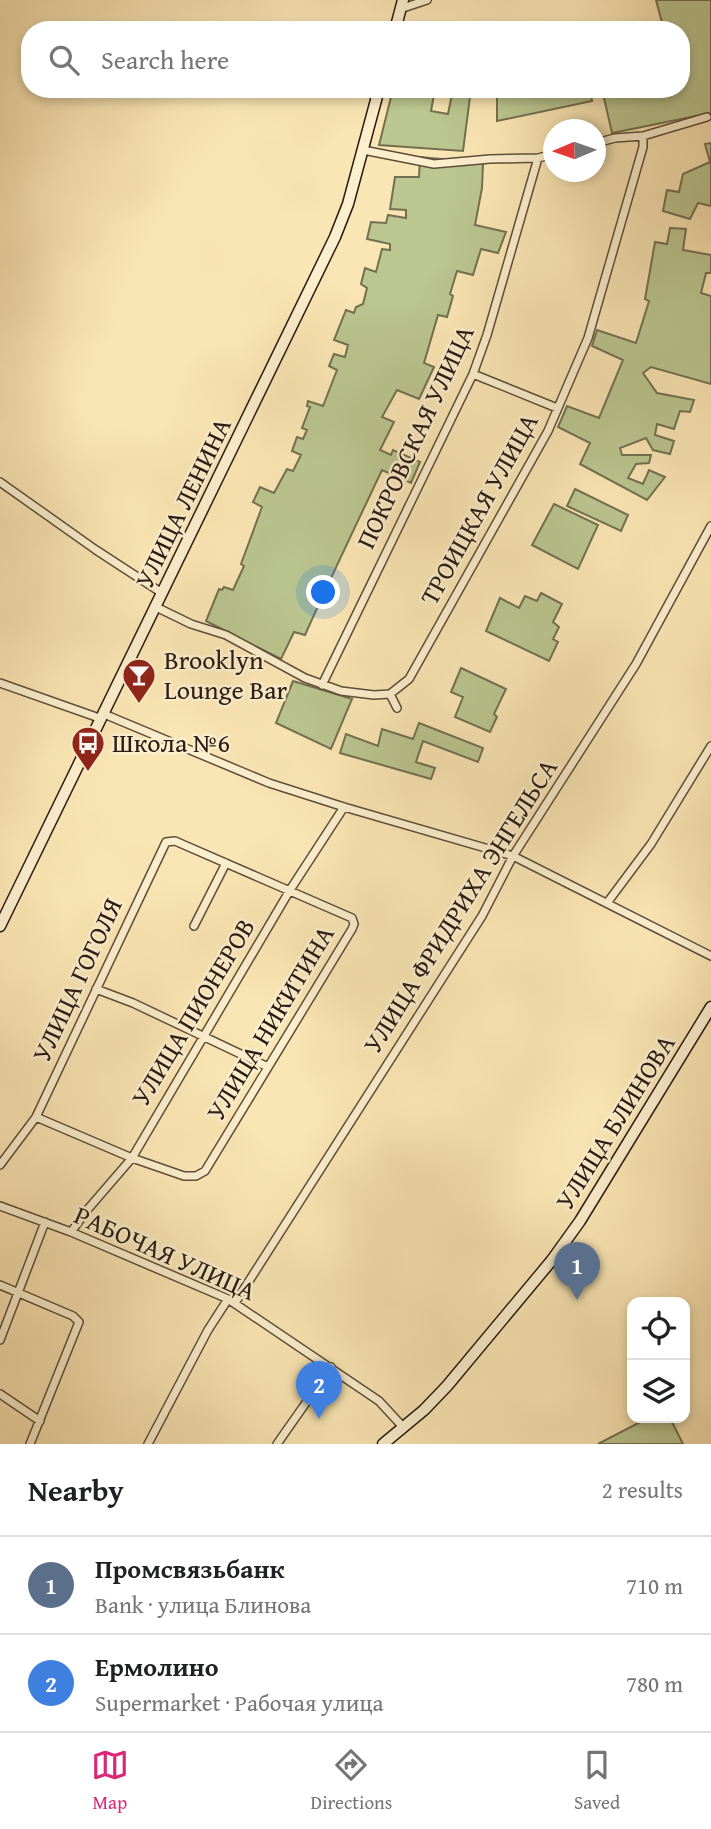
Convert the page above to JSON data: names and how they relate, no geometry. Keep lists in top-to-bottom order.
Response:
{
  "streets": {
    "street": [
      "ПОКРОВСКАЯ УЛИЦА",
      "УЛИЦА ЛЕНИНА",
      "ТРОИЦКАЯ УЛИЦА",
      "УЛИЦА ФРИДРИХА ЭНГЕЛЬСА",
      "УЛИЦА ГОГОЛЯ",
      "УЛИЦА ПИОНЕРОВ",
      "УЛИЦА НИКИТИНА",
      "УЛИЦА БЛИНОВА",
      "РАБОЧАЯ УЛИЦА"
    ]
  },
  "crossings": [
    ["УЛИЦА ФРИДРИХА ЭНГЕЛЬСА", "РАБОЧАЯ УЛИЦА"],
    ["УЛИЦА ГОГОЛЯ", "УЛИЦА НИКИТИНА"],
    ["УЛИЦА ПИОНЕРОВ", "УЛИЦА НИКИТИНА"],
    ["УЛИЦА ПИОНЕРОВ", "РАБОЧАЯ УЛИЦА"],
    ["УЛИЦА БЛИНОВА", "РАБОЧАЯ УЛИЦА"]
  ],
  "places": {
    "bar": ["Brooklyn Lounge Bar"],
    "bus stop": ["Школа №6"]
  },
  "north": "left",
  "page": {
    "search": "Search here",
    "pins": ["1", "2"],
    "heading": ["Nearby", "2 results"],
    "list": [
      {
        "mark": "1",
        "name": "Промсвязьбанк",
        "note": "Bank · улица Блинова",
        "value": "710 m"
      },
      {
        "mark": "2",
        "name": "Ермолино",
        "note": "Supermarket · Рабочая улица",
        "value": "780 m"
      }
    ],
    "nav": ["Map", "Directions", "Saved"]
  }
}
